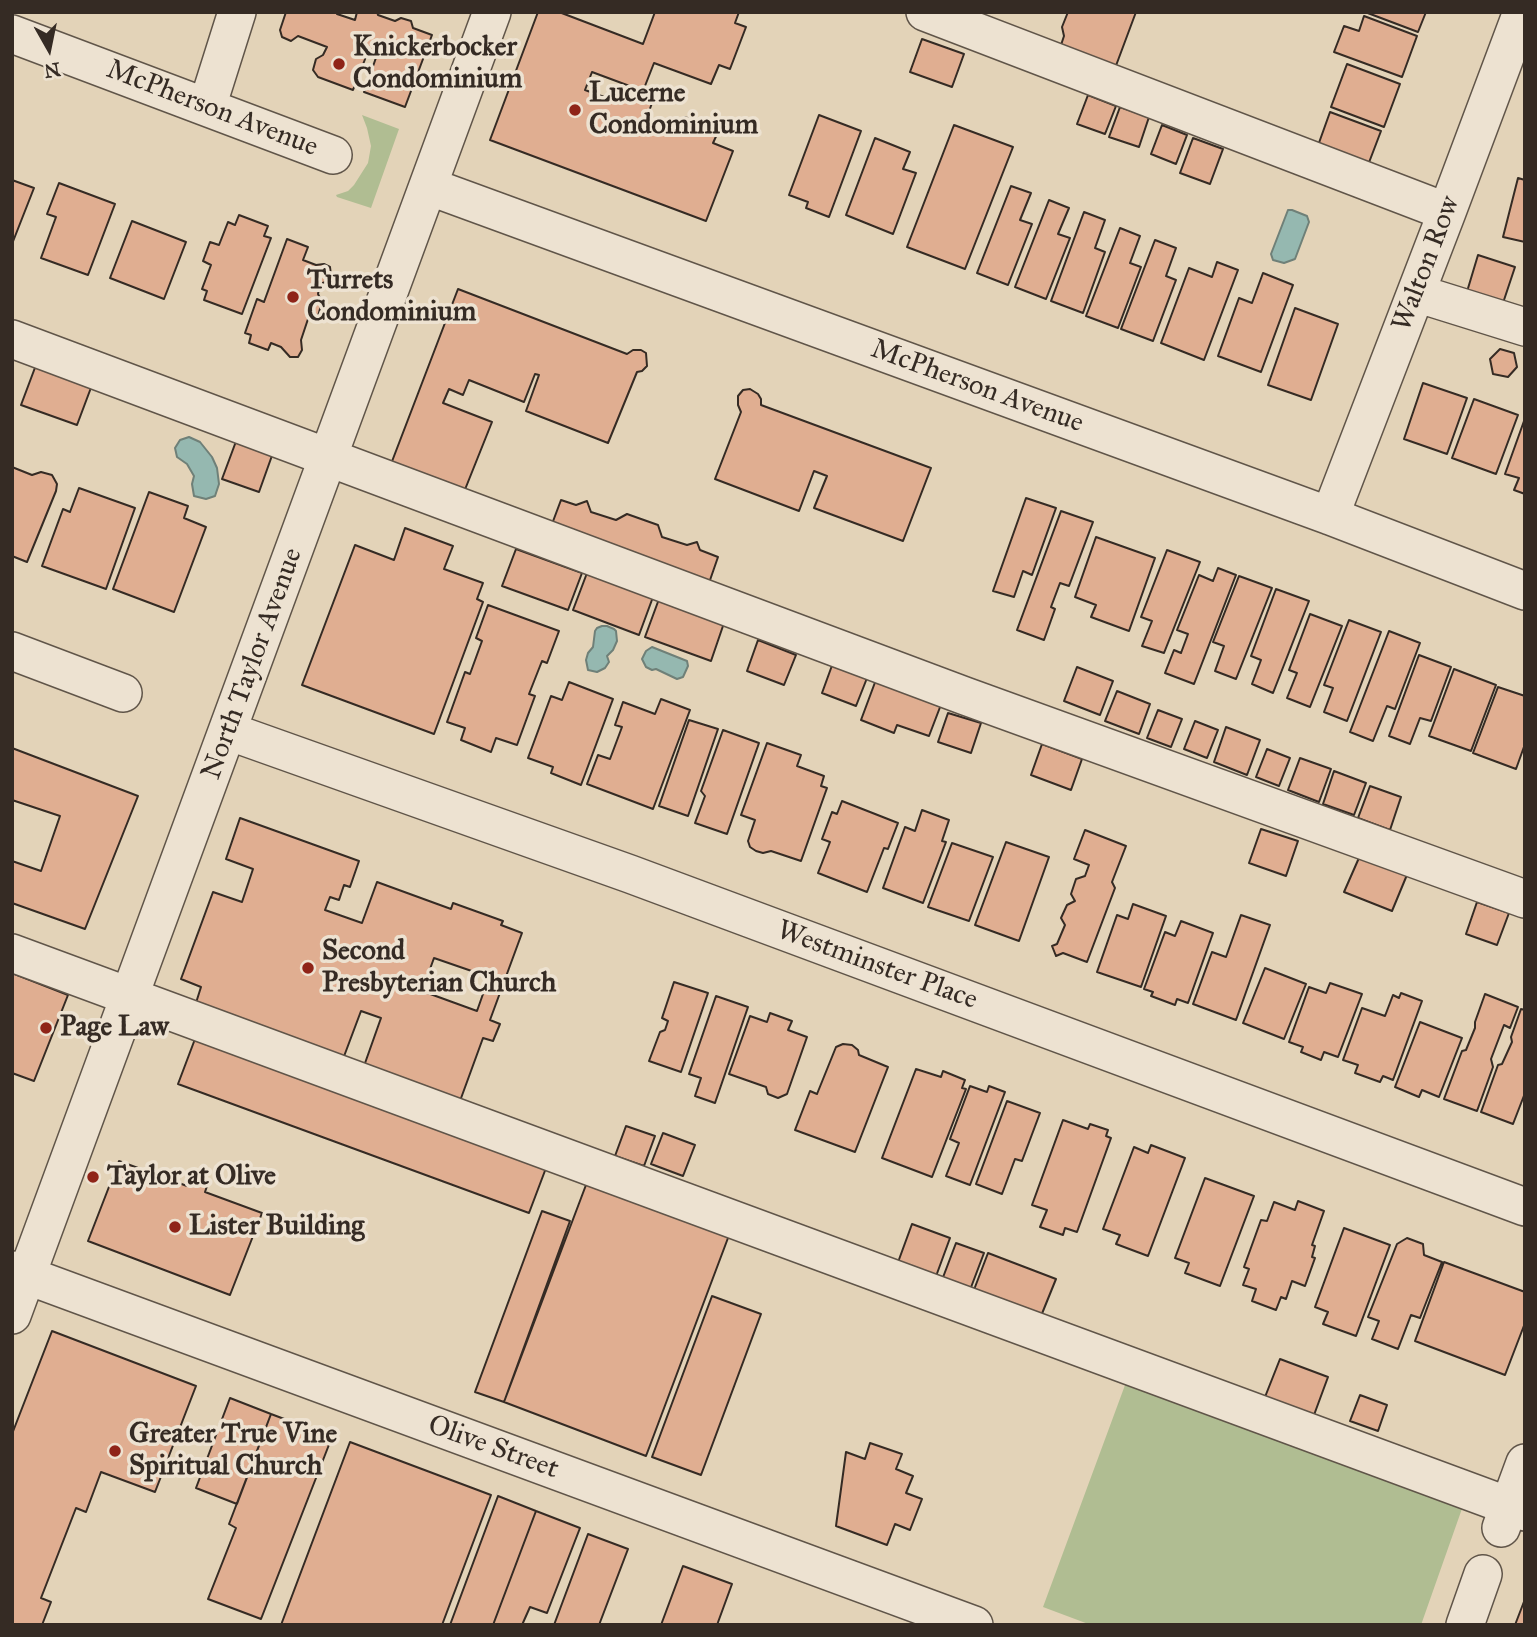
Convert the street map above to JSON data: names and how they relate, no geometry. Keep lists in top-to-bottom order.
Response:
{
  "streets": {
    "street": [
      "McPherson Avenue",
      "Walton Row",
      "North Taylor Avenue",
      "Westminster Place",
      "Olive Street"
    ]
  },
  "crossings": [
    ["McPherson Avenue", "Walton Row"],
    ["McPherson Avenue", "North Taylor Avenue"],
    ["North Taylor Avenue", "Westminster Place"],
    ["North Taylor Avenue", "Olive Street"]
  ],
  "places": [
    "Knickerbocker Condominium",
    "Lucerne Condominium",
    "Turrets Condominium",
    "Second Presbyterian Church",
    "Page Law",
    "Taylor at Olive",
    "Lister Building",
    "Greater True Vine Spiritual Church"
  ],
  "north": "bottom"
}
